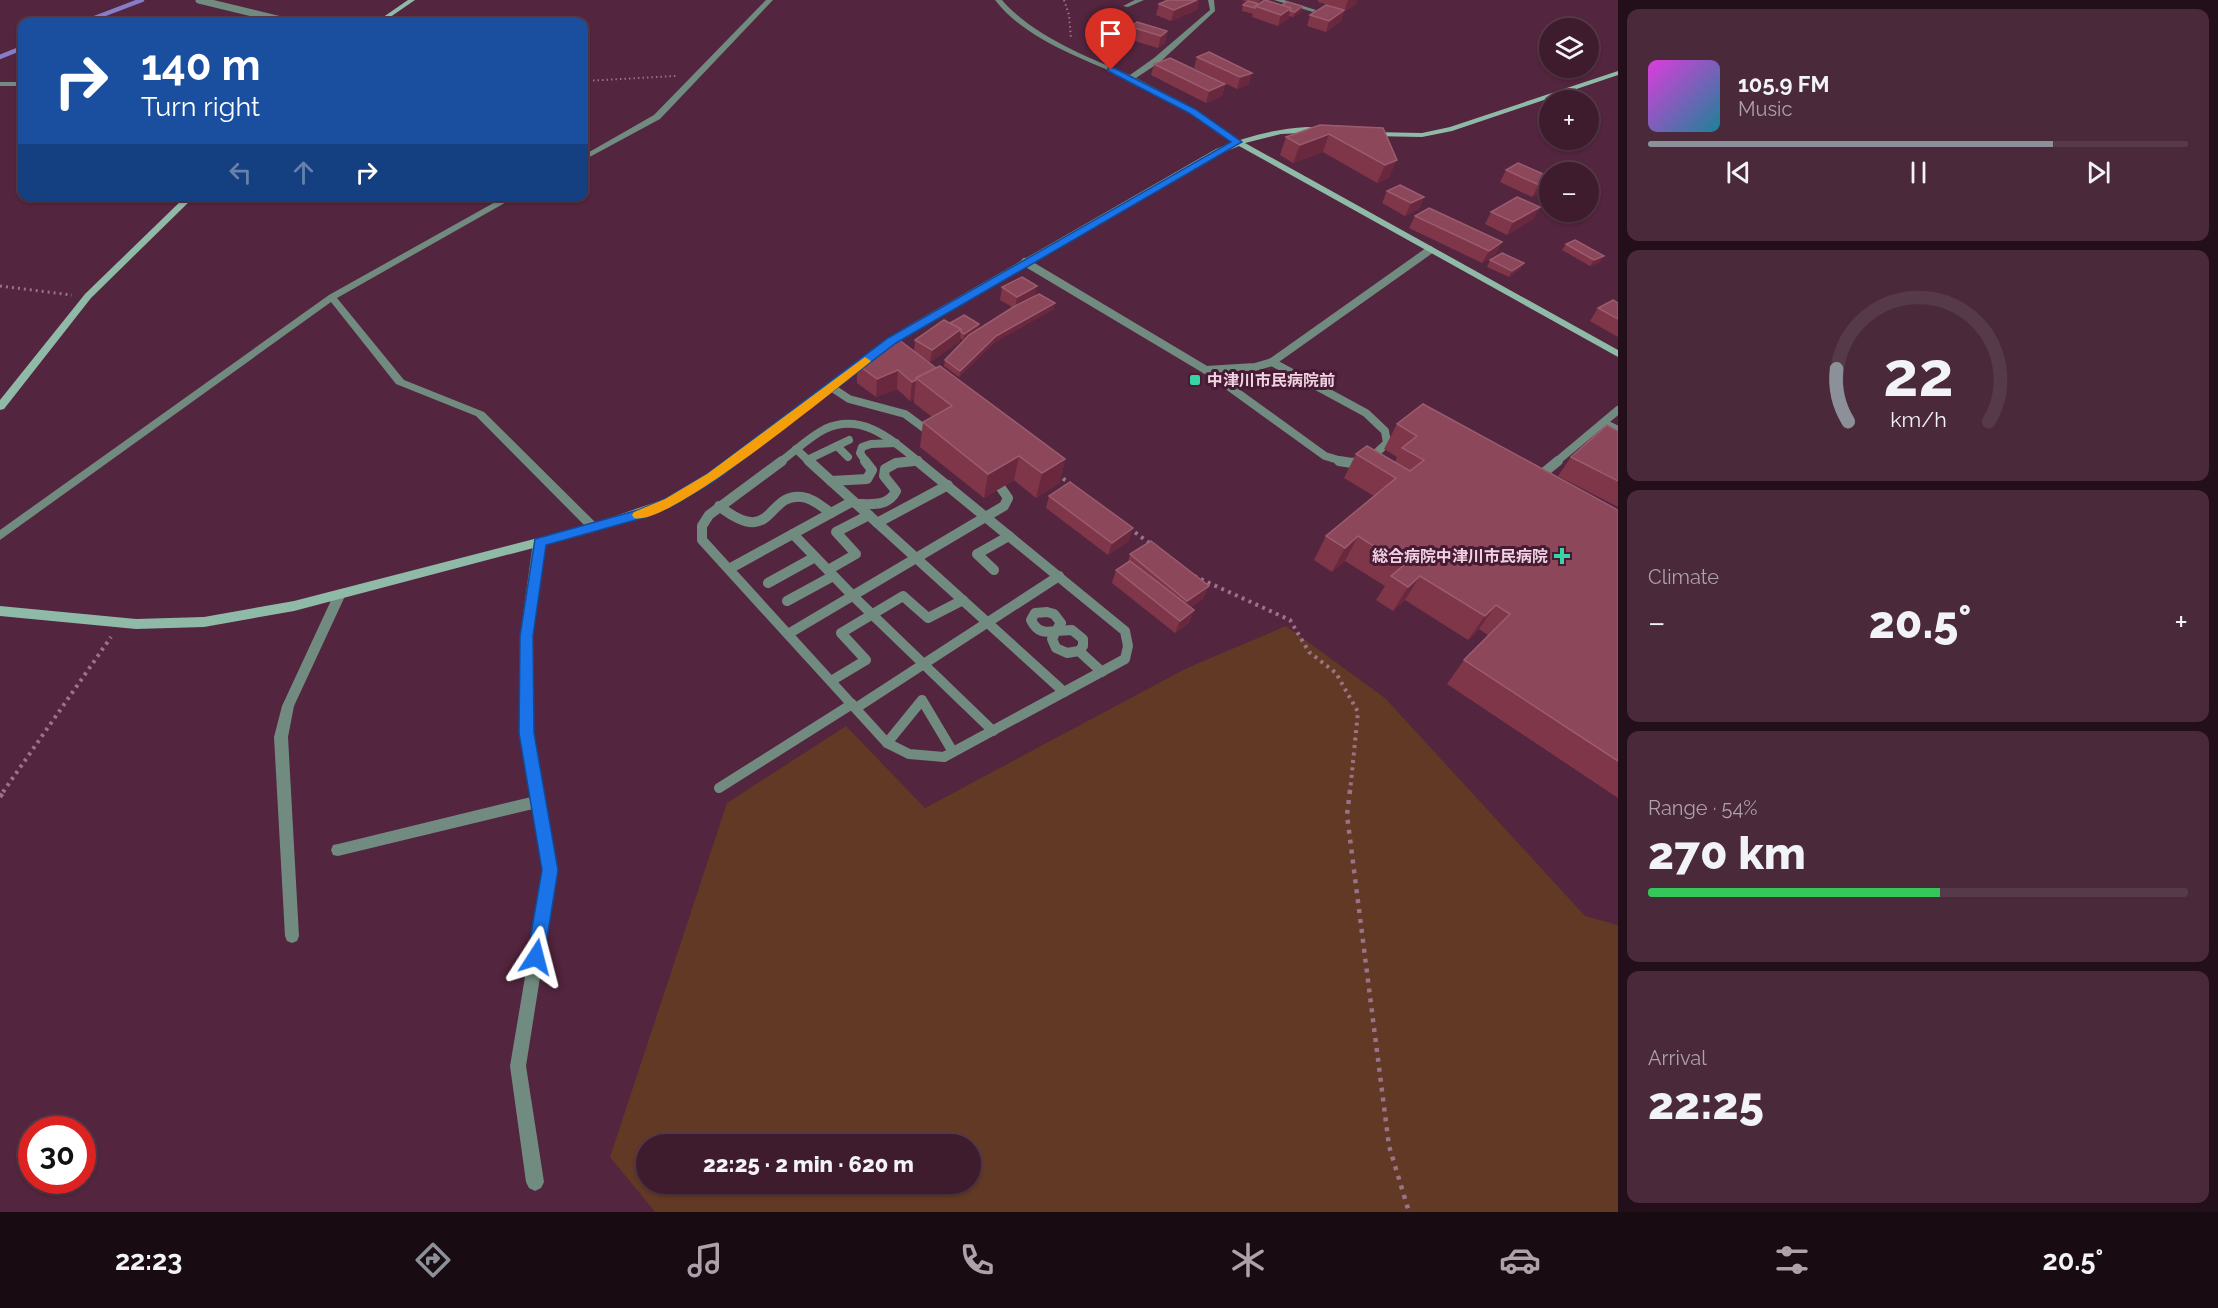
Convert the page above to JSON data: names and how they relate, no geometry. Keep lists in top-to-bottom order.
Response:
{
  "places": {
    "transit": ["中津川市民病院前"],
    "health": ["総合病院中津川市民病院"]
  },
  "page": {
    "map_buttons": ["+", "−"],
    "turn": ["140 m", "Turn right"],
    "song": ["105.9 FM", "Music"],
    "tile": [
      "Climate",
      ["Range · 54%", "270 km"],
      ["Arrival", "22:25"]
    ],
    "heat": ["−", "20.5°", "+"],
    "limit": "30",
    "trip": "22:25 · 2 min · 620 m",
    "tabs": ["22:23", "20.5°"],
    "gauge": ["22", "km/h"]
  }
}
